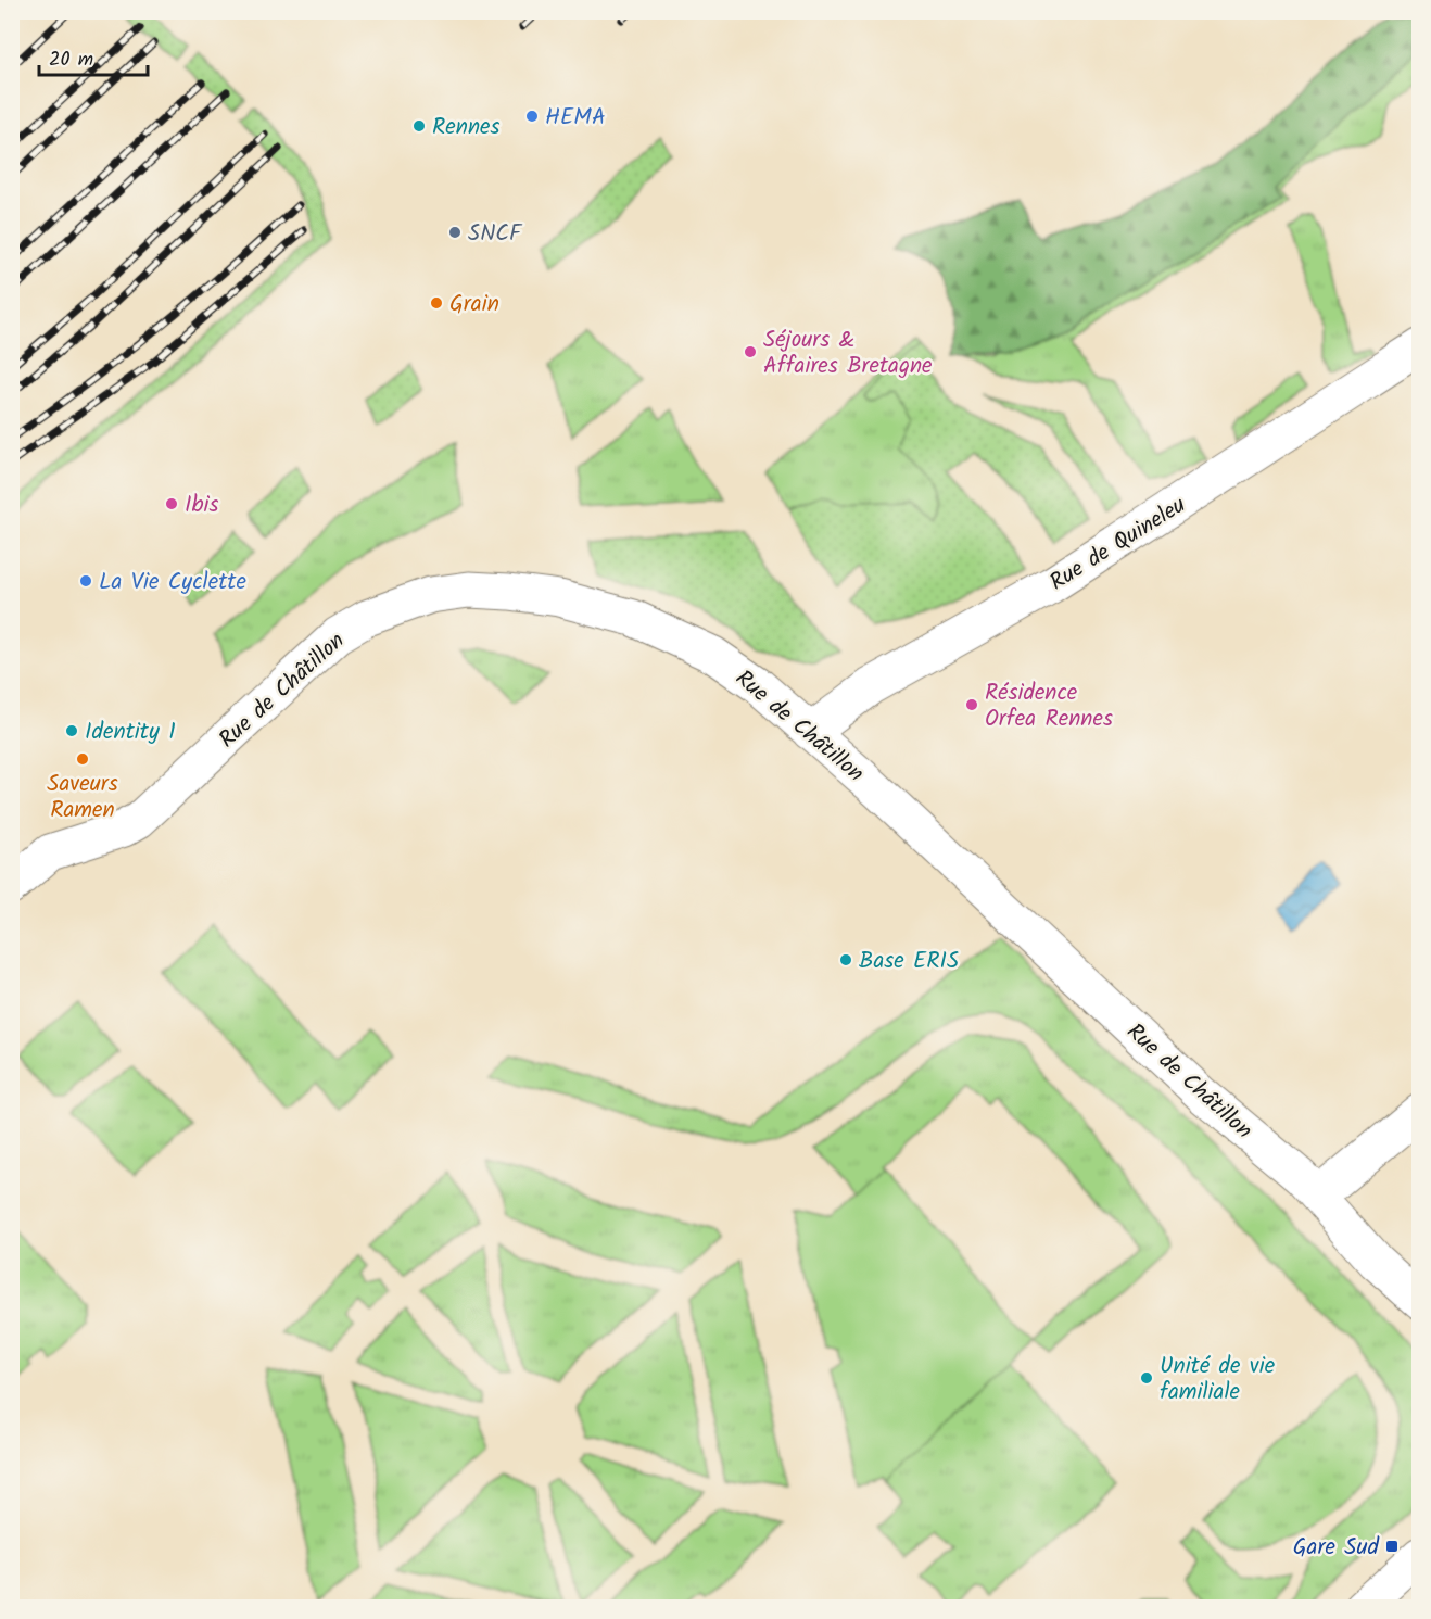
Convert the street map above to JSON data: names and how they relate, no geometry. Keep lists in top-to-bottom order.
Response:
{
  "streets": {
    "street": ["Rue de Quineleu", "Rue de Châtillon"]
  },
  "crossings": [
    ["Rue de Quineleu", "Rue de Châtillon"]
  ],
  "places": {
    "other": [
      "HEMA",
      "Rennes",
      "SNCF",
      "Grain",
      "Séjours & Affaires Bretagne",
      "Ibis",
      "La Vie Cyclette",
      "Résidence Orfea Rennes",
      "Identity 1",
      "Saveurs Ramen",
      "Base ERIS",
      "Unité de vie familiale"
    ],
    "transit": ["Gare Sud"]
  },
  "scale_bar": "20 m"
}
